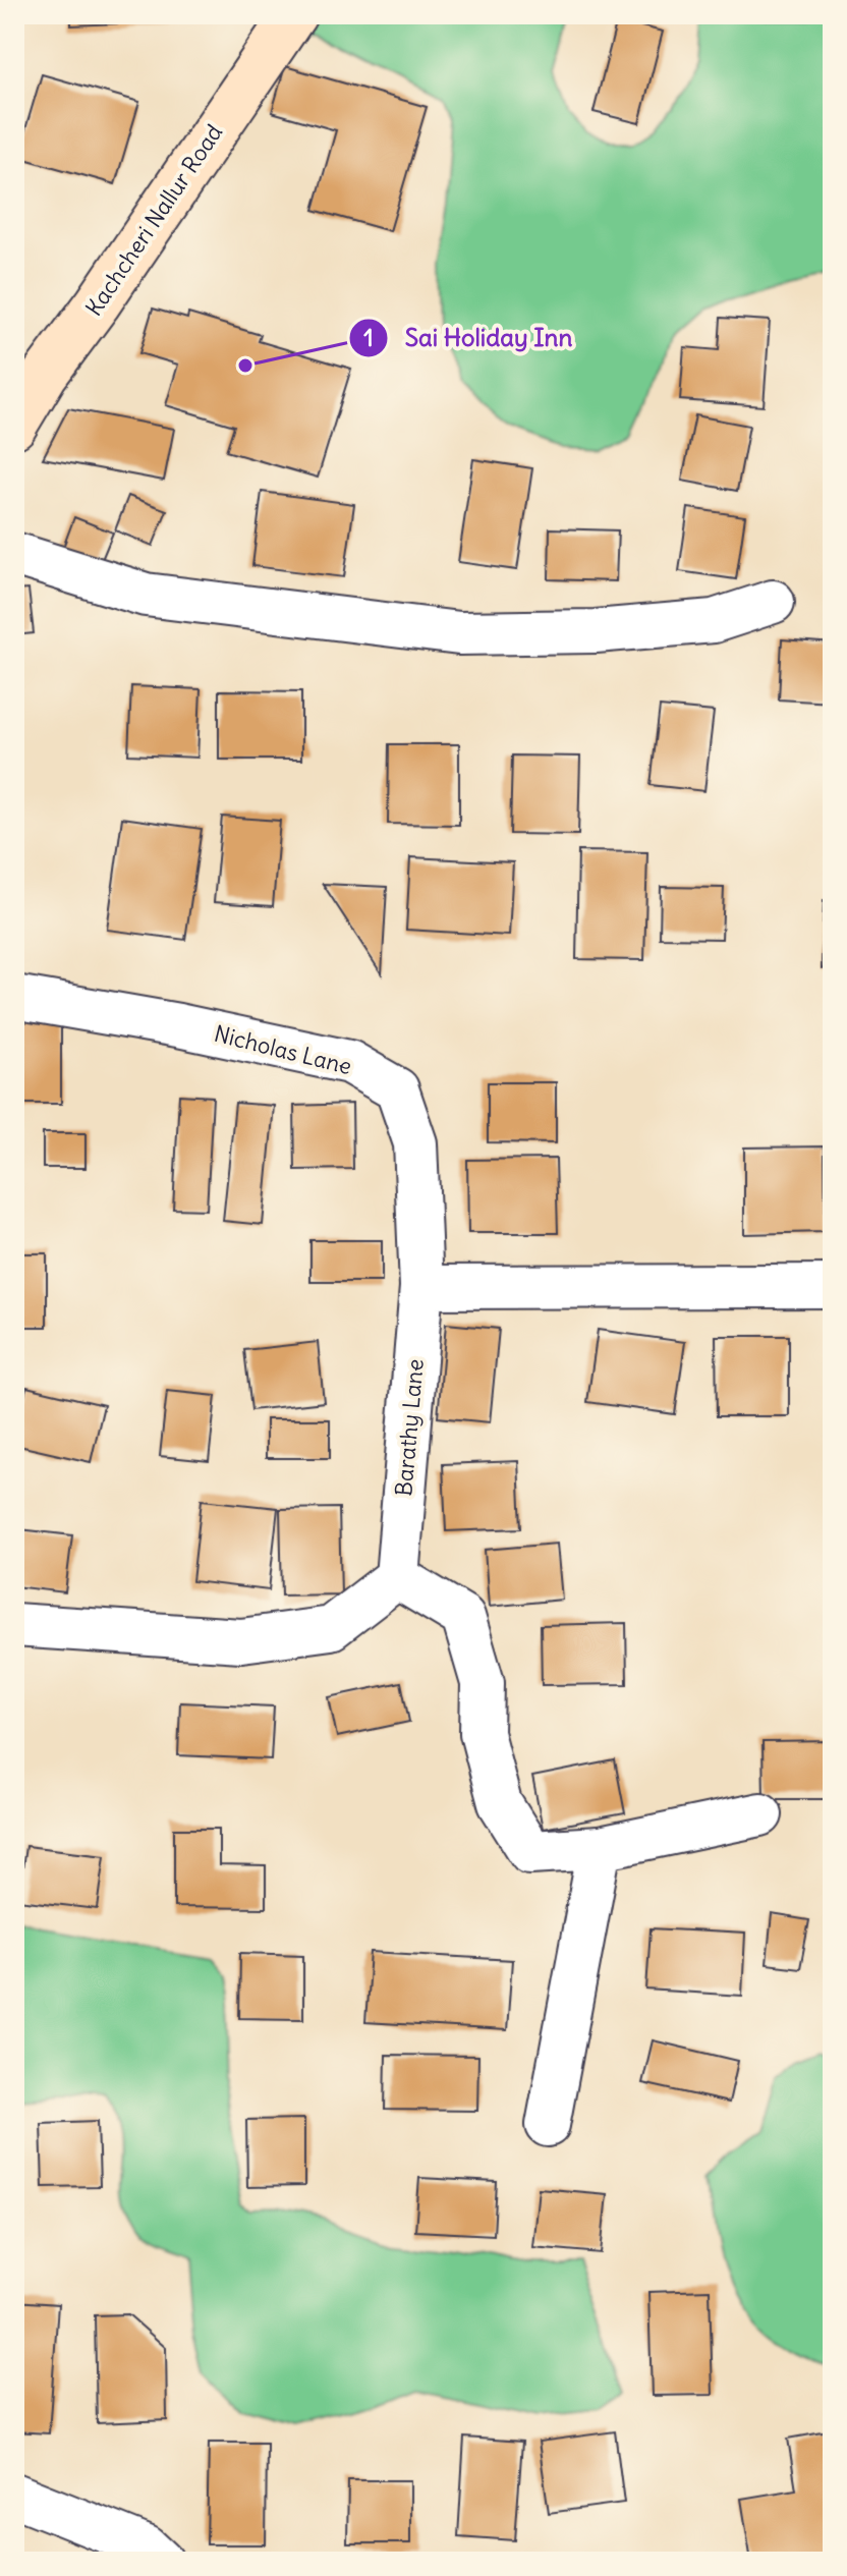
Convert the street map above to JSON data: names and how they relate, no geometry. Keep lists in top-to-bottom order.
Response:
{
  "streets": {
    "street": ["Kachcheri Nallur Road", "Nicholas Lane", "Barathy Lane"]
  },
  "crossings": [
    ["Nicholas Lane", "Barathy Lane"]
  ],
  "places": ["Sai Holiday Inn"]
}
